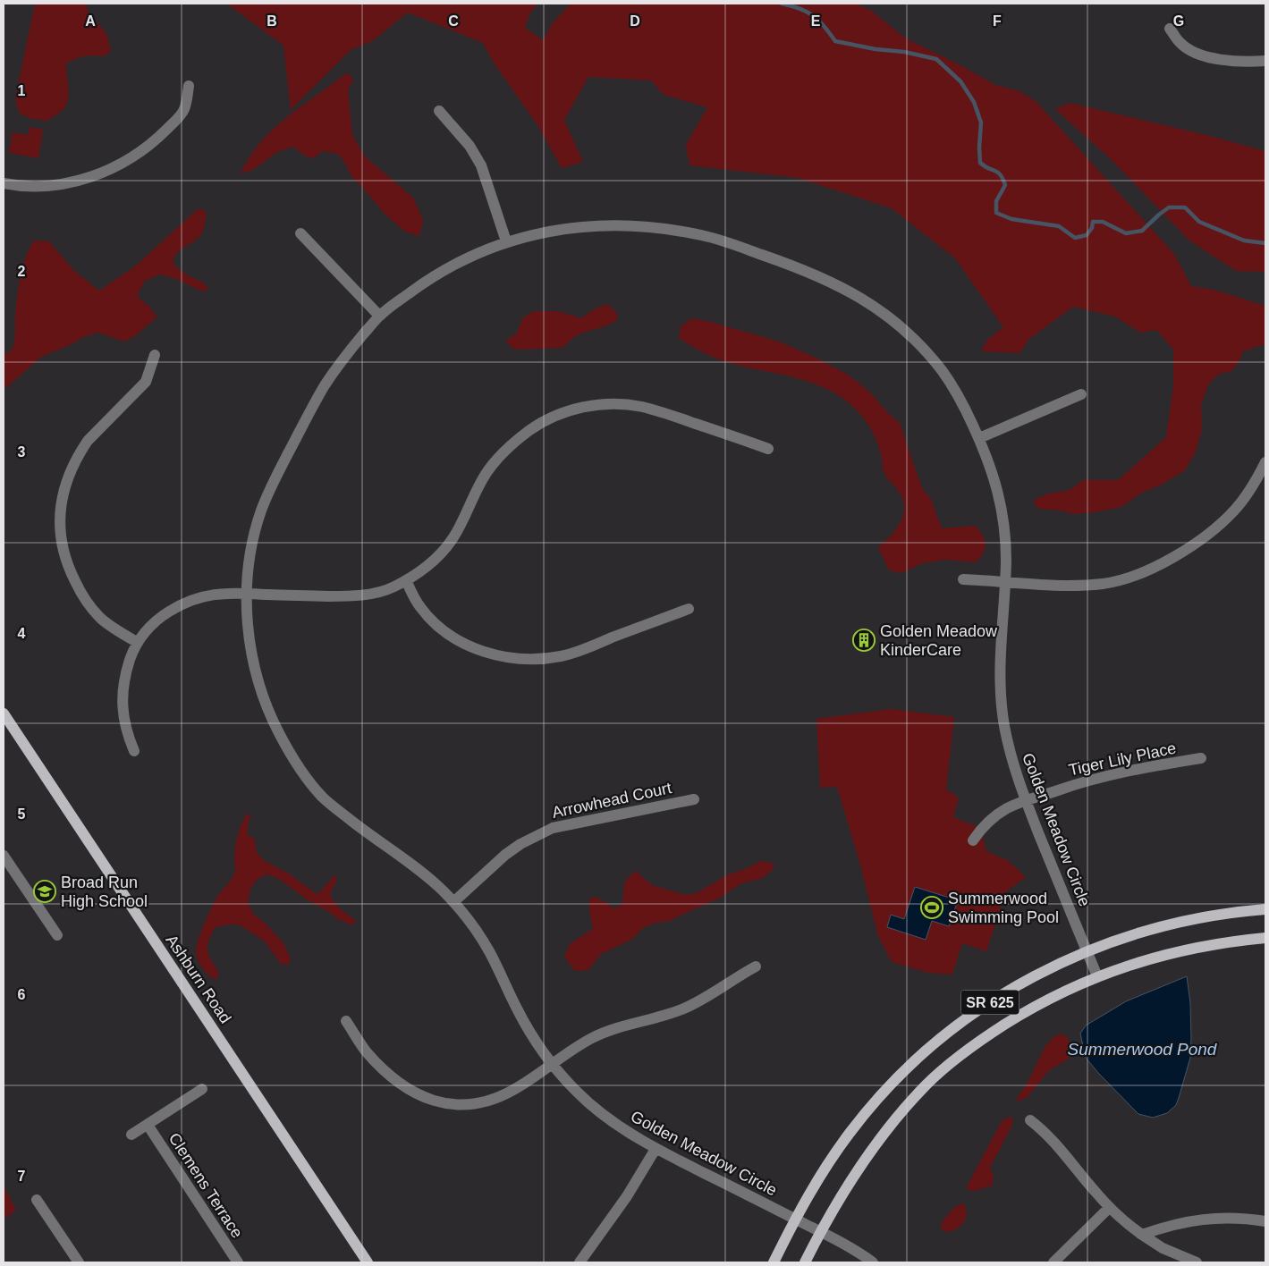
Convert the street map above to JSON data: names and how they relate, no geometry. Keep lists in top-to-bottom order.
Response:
{
  "streets": {
    "main road": ["Ashburn Road", "SR 625"],
    "street": [
      "Tiger Lily Place",
      "Arrowhead Court",
      "Golden Meadow Circle",
      "Clemens Terrace"
    ]
  },
  "crossings": [
    ["Tiger Lily Place", "Golden Meadow Circle"],
    ["Arrowhead Court", "Golden Meadow Circle"],
    ["Golden Meadow Circle", "SR 625"]
  ],
  "water": ["Summerwood Pond"],
  "places": {
    "building": ["Golden Meadow KinderCare"],
    "school or university": ["Broad Run High School"],
    "sports": ["Summerwood Swimming Pool"]
  },
  "grid": {
    "columns": [
      "A",
      "B",
      "C",
      "D",
      "E",
      "F",
      "G"
    ],
    "rows": [
      "1",
      "2",
      "3",
      "4",
      "5",
      "6",
      "7"
    ]
  }
}
